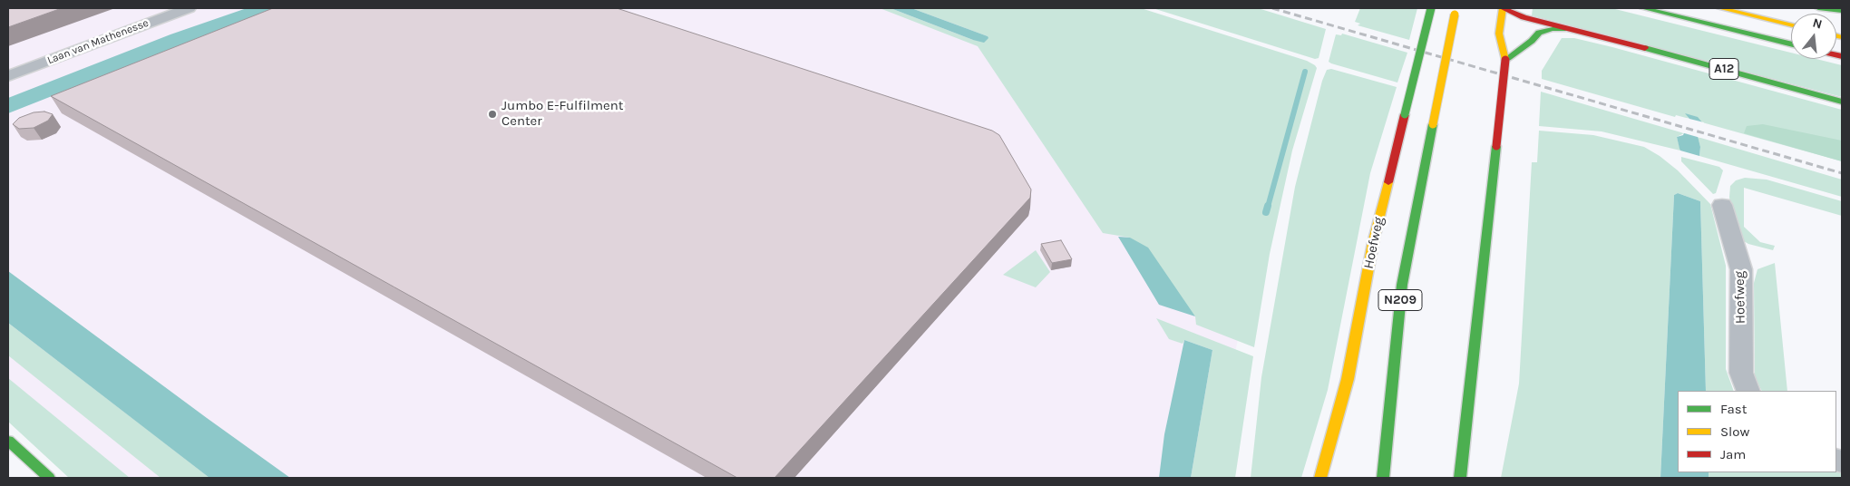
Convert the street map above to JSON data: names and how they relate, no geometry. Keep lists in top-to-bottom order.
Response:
{
  "streets": {
    "main road": ["A12", "Hoefweg", "N209"],
    "street": ["Laan van Mathenesse"]
  },
  "places": ["Jumbo E-Fulfilment Center"],
  "legend": ["Fast", "Slow", "Jam"],
  "north": "top"
}
